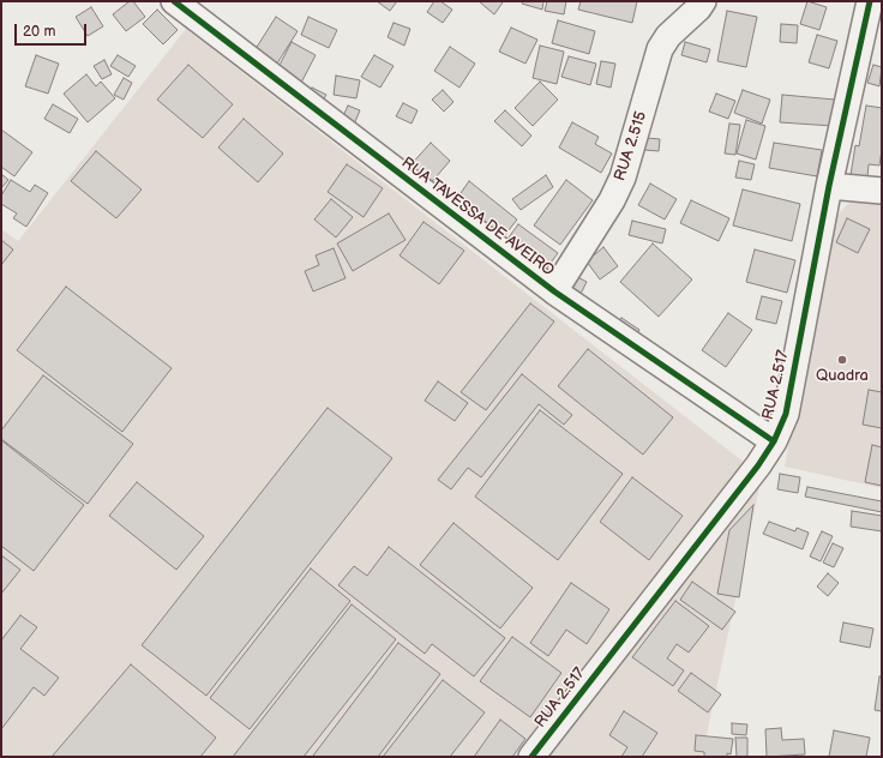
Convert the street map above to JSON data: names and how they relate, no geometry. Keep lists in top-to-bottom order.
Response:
{
  "streets": {
    "street": ["RUA 2.515", "RUA TAVESSA DE AVEIRO", "RUA 2.517"]
  },
  "crossings": [
    ["RUA 2.515", "RUA TAVESSA DE AVEIRO"],
    ["RUA TAVESSA DE AVEIRO", "RUA 2.517"]
  ],
  "places": ["Quadra"],
  "scale_bar": "20 m"
}
